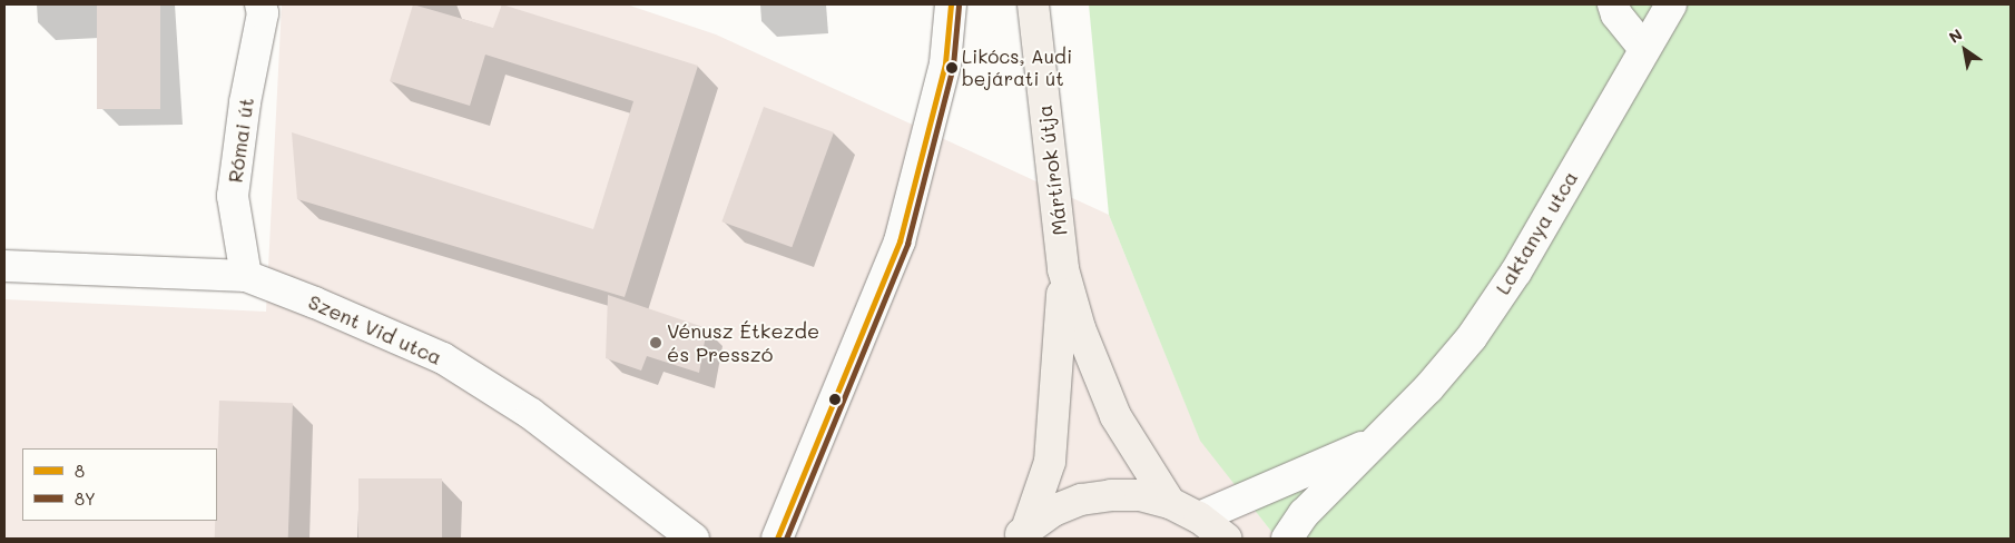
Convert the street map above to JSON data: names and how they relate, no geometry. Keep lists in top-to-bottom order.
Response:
{
  "streets": {
    "main road": ["Mártírok útja"],
    "street": ["Római út", "Laktanya utca", "Szent Vid utca"]
  },
  "crossings": [
    ["Római út", "Szent Vid utca"],
    ["Mártírok útja", "Laktanya utca"]
  ],
  "places": ["Likócs, Audi bejárati út", "Vénusz Étkezde és Presszó"],
  "lines": ["transit line 8", "transit line 8Y"],
  "legend": ["8", "8Y"],
  "north": "top left"
}
